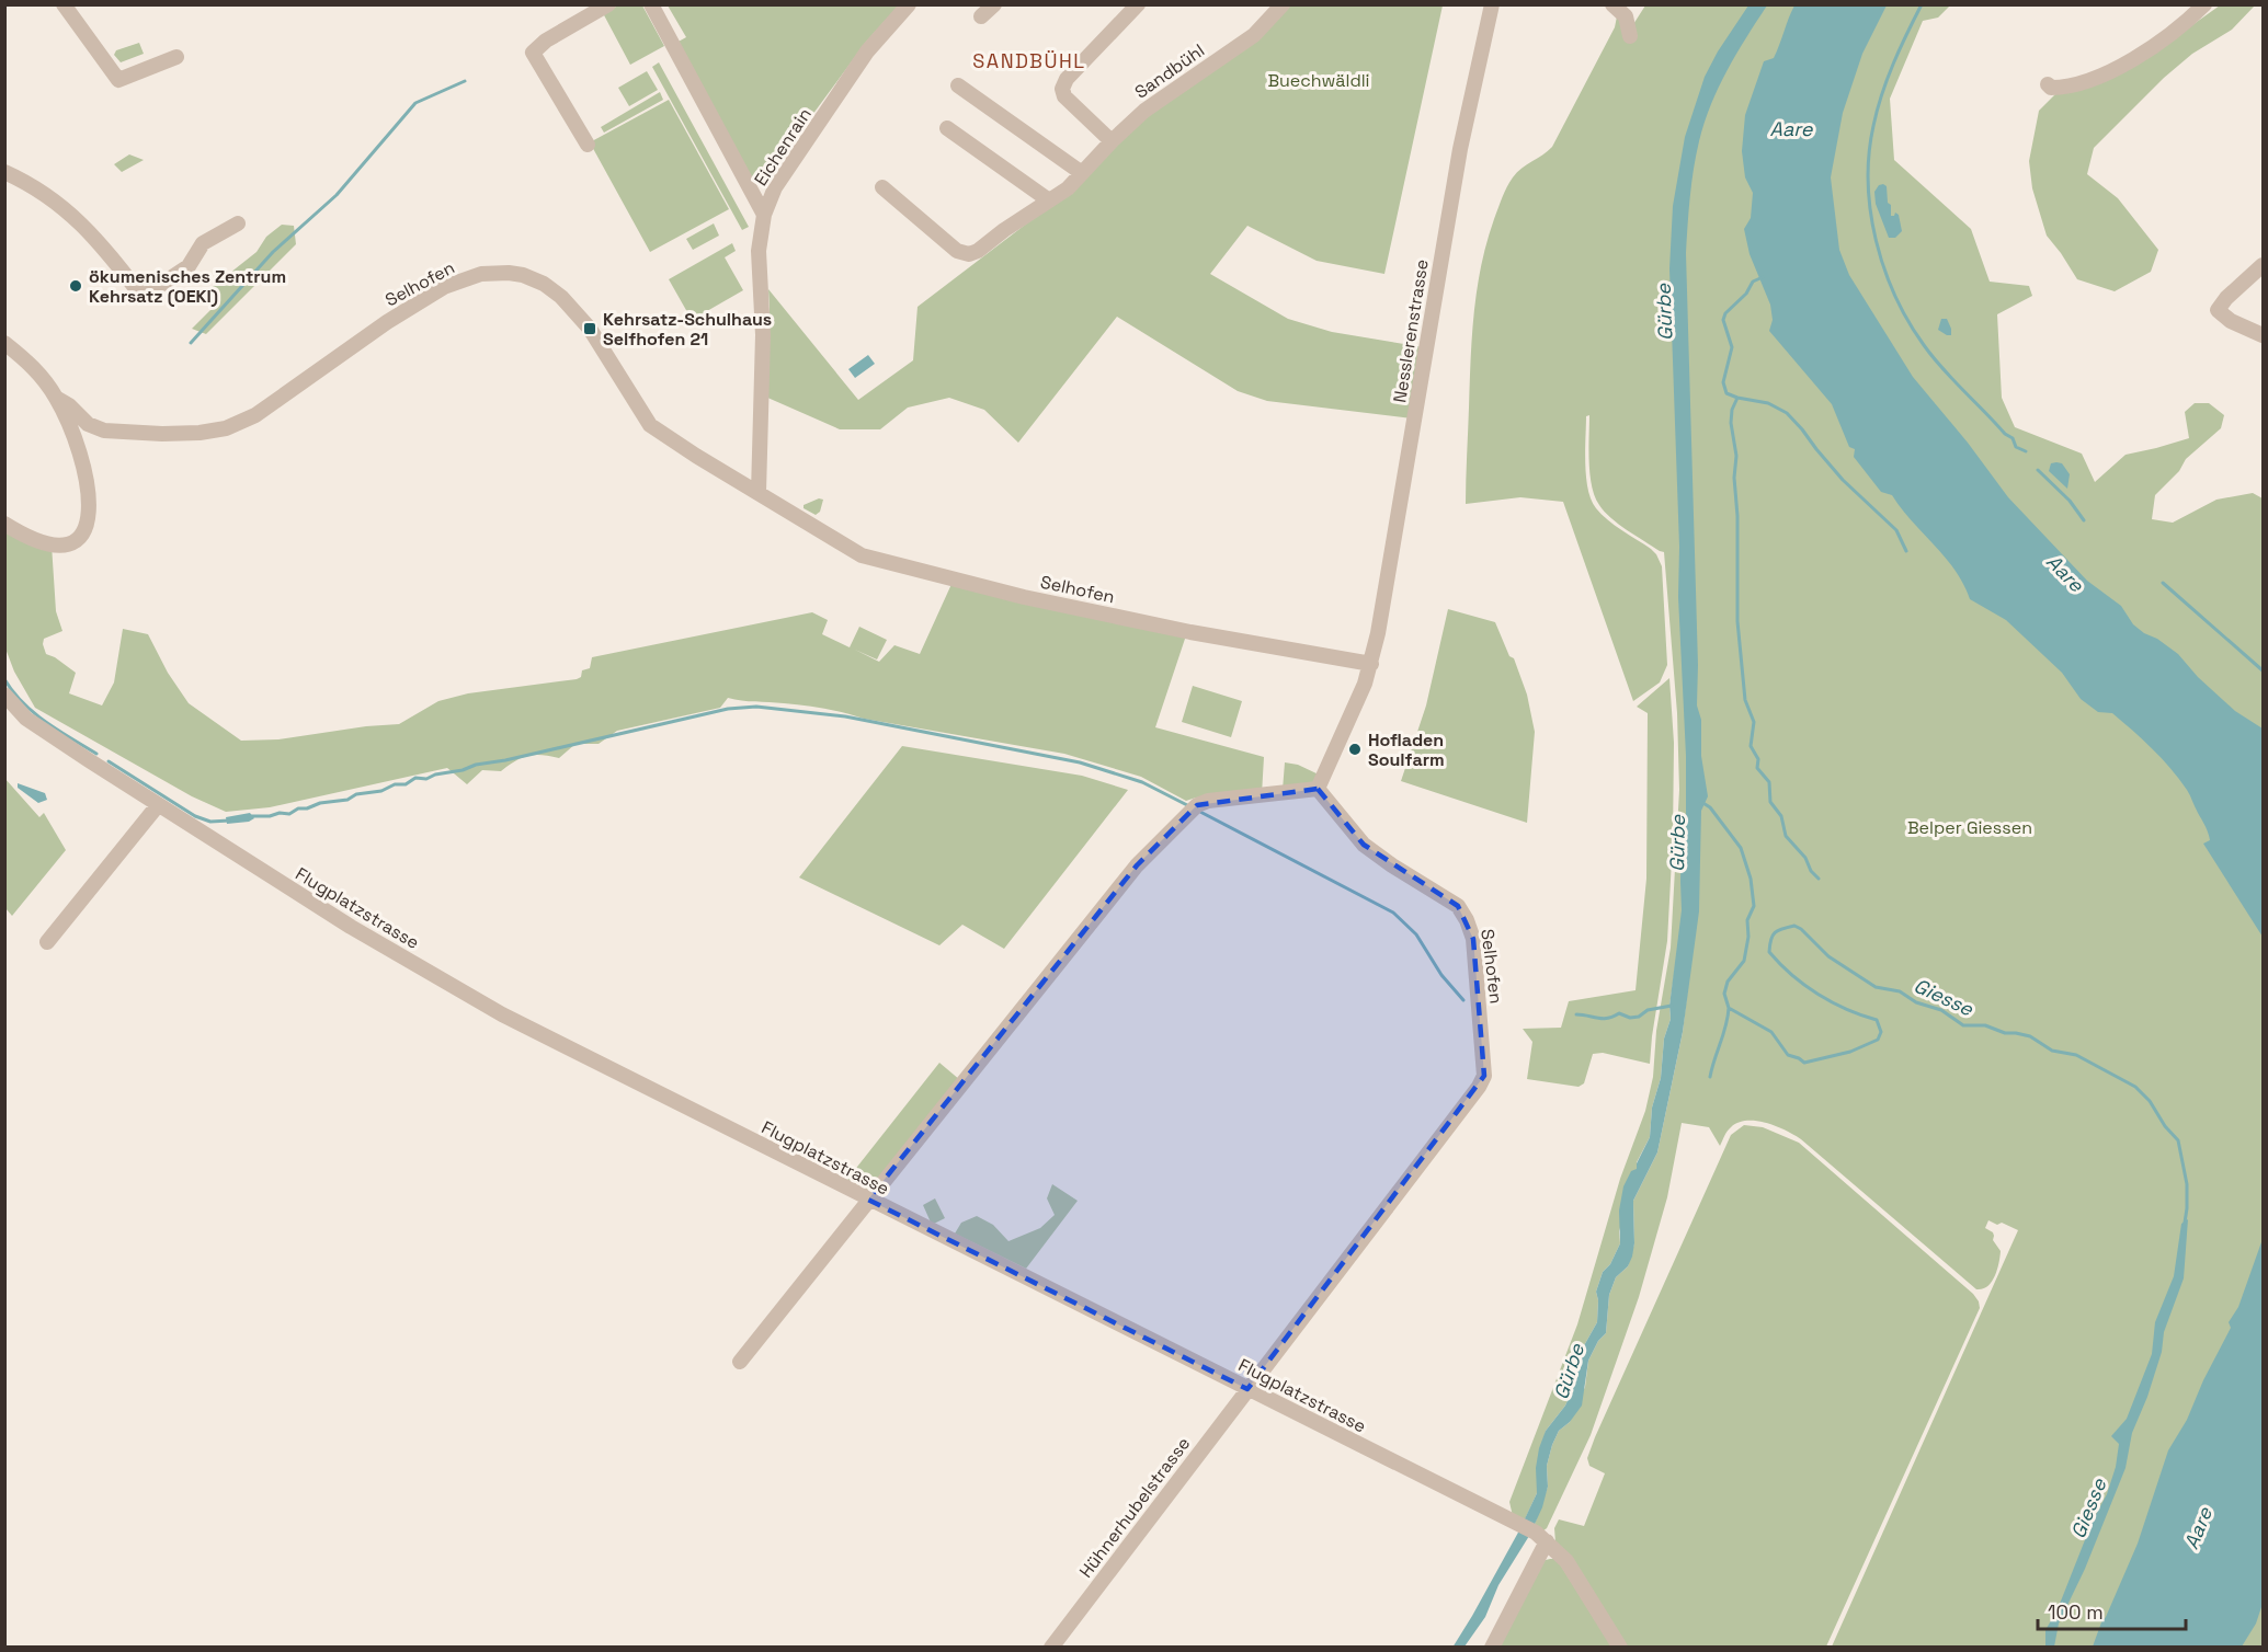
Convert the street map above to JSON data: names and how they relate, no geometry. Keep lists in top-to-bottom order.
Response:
{
  "streets": {
    "street": [
      "Sandbühl",
      "Eichenrain",
      "Selhofen",
      "Nesslerenstrasse",
      "Flugplatzstrasse",
      "Hühnerhubelstrasse"
    ]
  },
  "crossings": [
    ["Eichenrain", "Selhofen"],
    ["Selhofen", "Nesslerenstrasse"],
    ["Selhofen", "Flugplatzstrasse"],
    ["Selhofen", "Hühnerhubelstrasse"],
    ["Flugplatzstrasse", "Hühnerhubelstrasse"]
  ],
  "districts": ["SANDBÜHL"],
  "water": ["Aare", "Gürbe", "Giesse"],
  "parks": ["Buechwäldli", "Belper Giessen"],
  "places": {
    "other": ["ökumenisches Zentrum Kehrsatz (OEKI)", "Hofladen Soulfarm"],
    "transit": ["Kehrsatz-Schulhaus Selfhofen 21"]
  },
  "scale_bar": "100 m"
}
